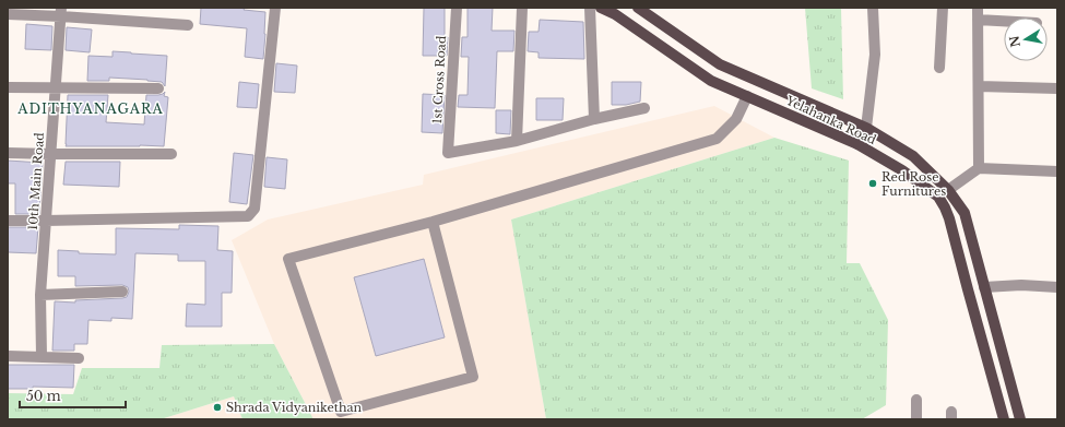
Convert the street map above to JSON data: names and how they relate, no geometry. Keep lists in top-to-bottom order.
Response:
{
  "streets": {
    "main road": ["Yelahanka Road"],
    "street": ["1st Cross Road", "10th Main Road"]
  },
  "districts": ["ADITHYANAGARA"],
  "places": ["Red Rose Furnitures", "Shrada Vidyanikethan"],
  "scale_bar": "50 m",
  "north": "left"
}
